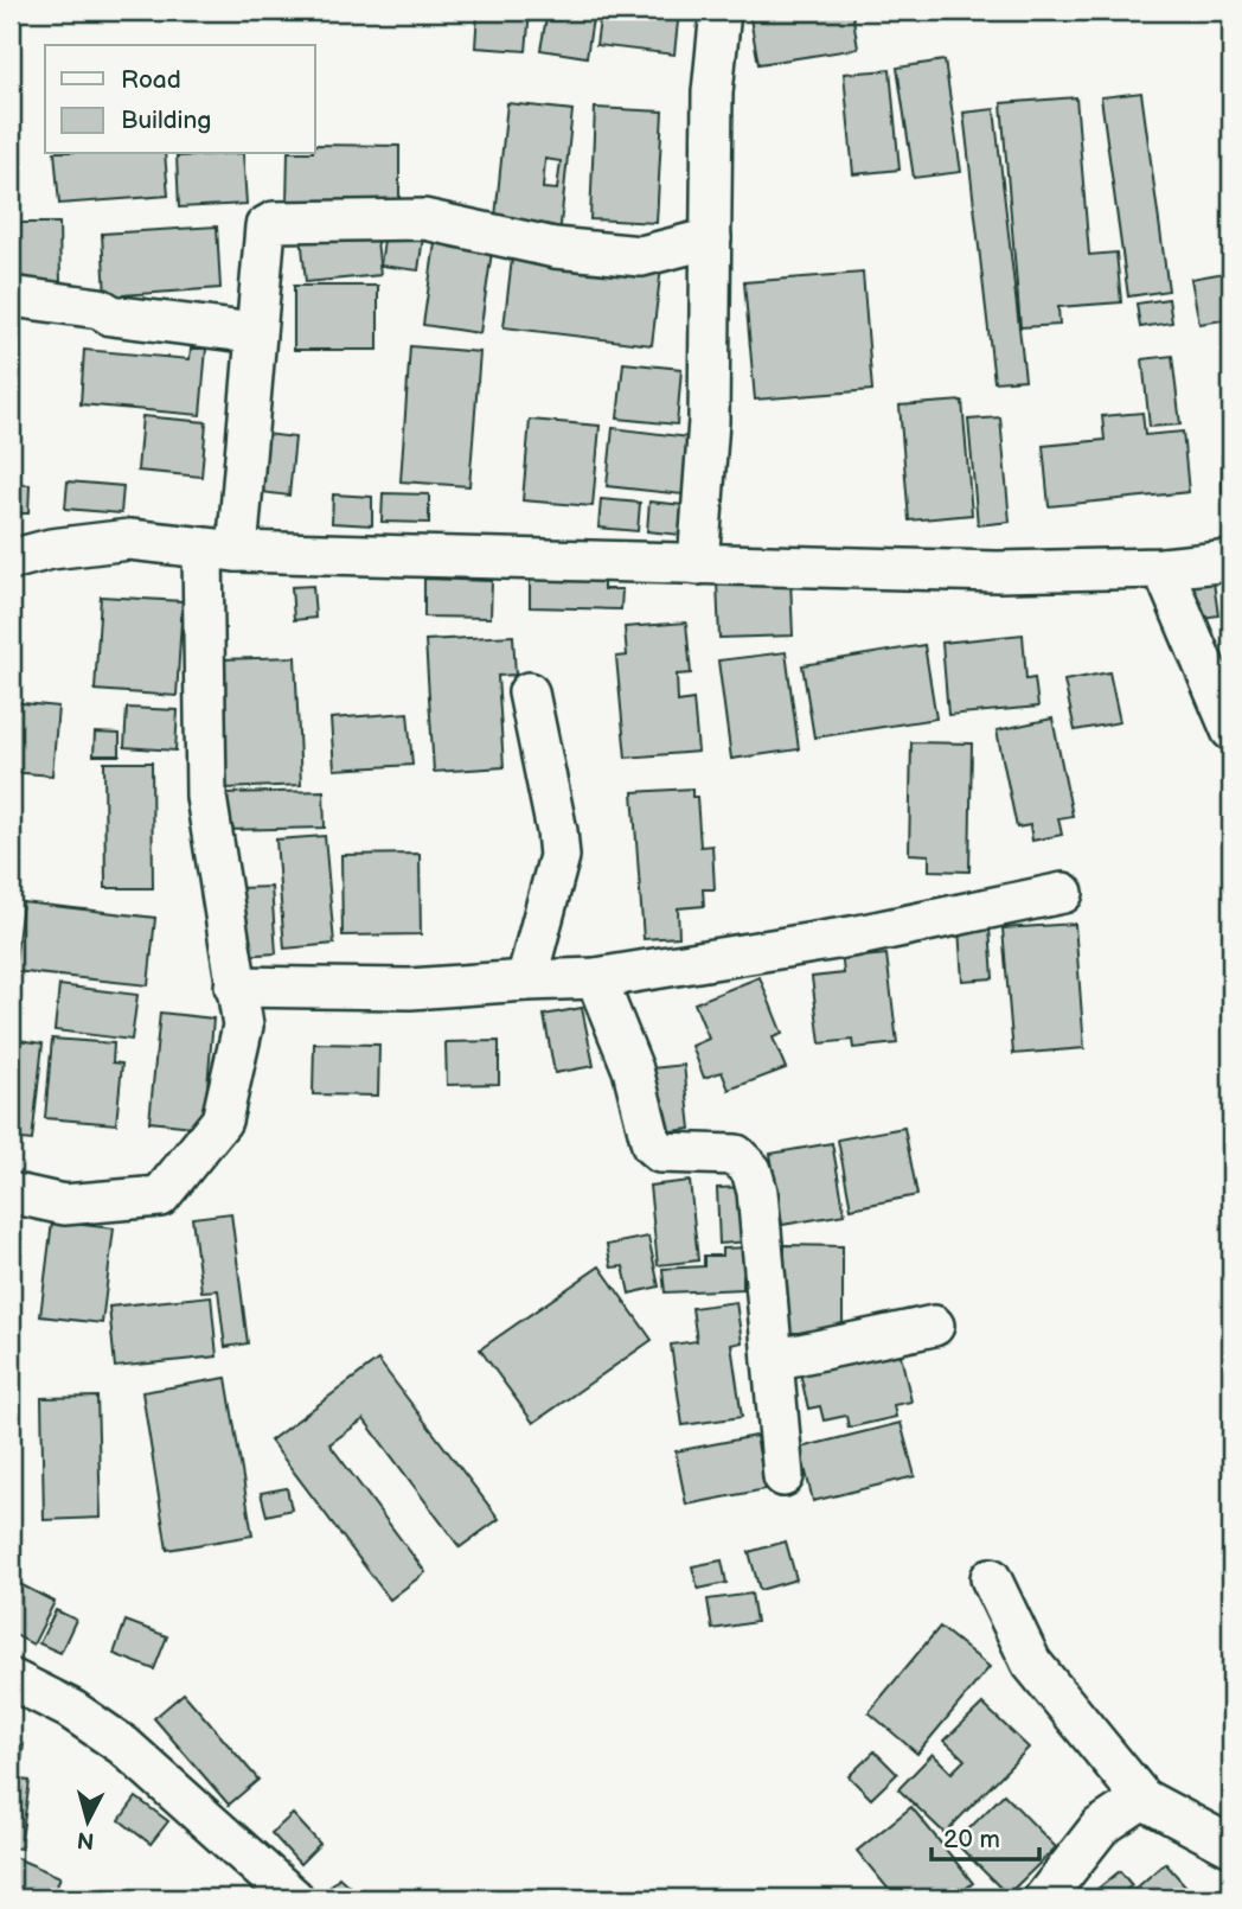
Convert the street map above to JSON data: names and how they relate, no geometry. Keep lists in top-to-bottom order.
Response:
{
  "legend": ["Road", "Building"],
  "scale_bar": "20 m",
  "north": "bottom"
}
